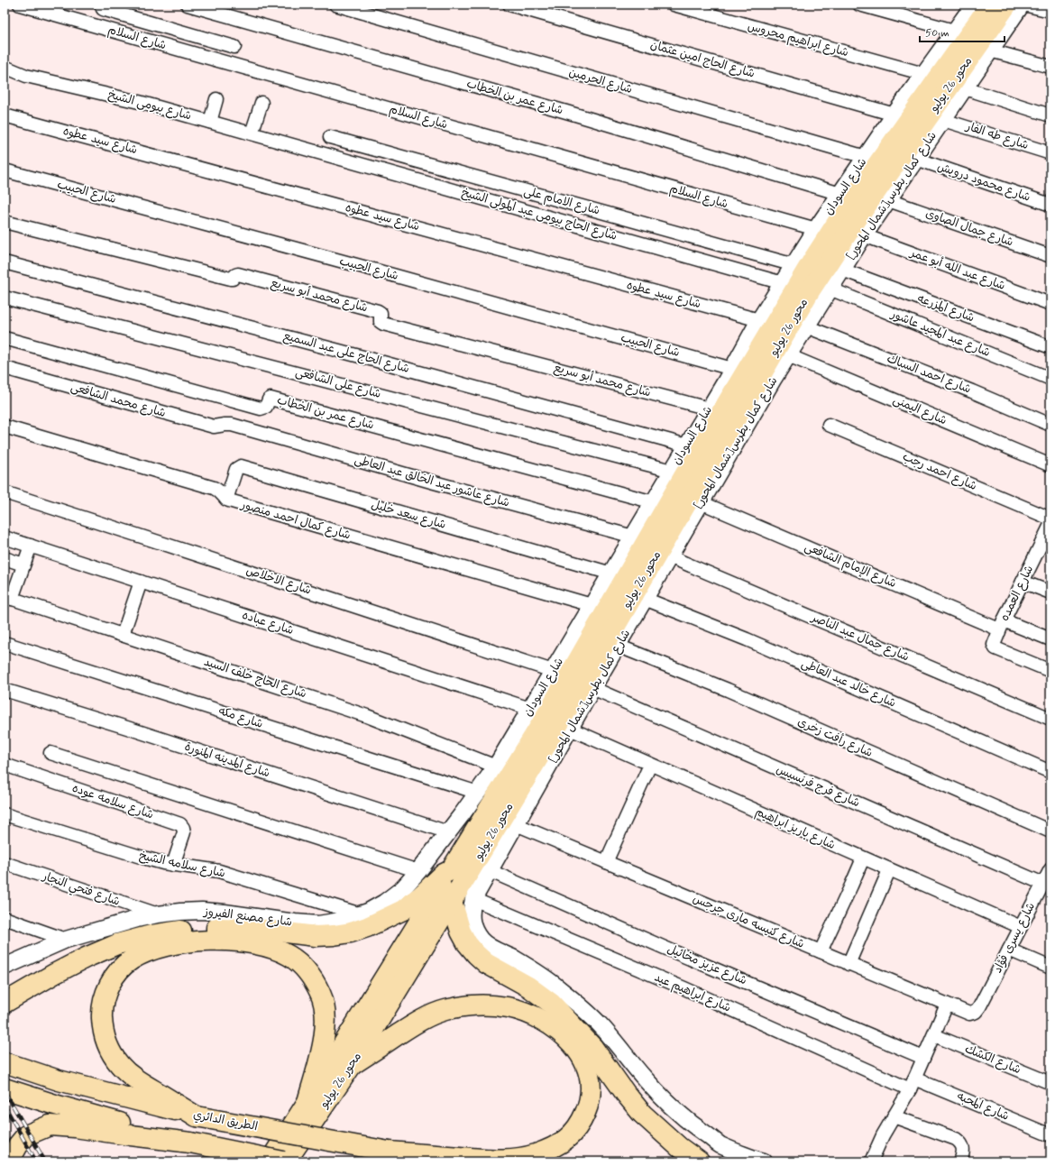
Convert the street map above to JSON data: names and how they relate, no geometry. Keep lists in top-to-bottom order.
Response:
{
  "streets": {
    "highway": ["محور 26 يوليو", "الطريق الدائري"],
    "street": [
      "شارع السلام",
      "شارع ابراهيم محروس",
      "شارع الحاج امين عثمان",
      "شارع الحرمين",
      "شارع عمر بن الخطاب",
      "شارع بيومى الشيخ",
      "شارع طه الفار",
      "شارع سيد عطوه",
      "شارع محمود درويش",
      "شارع السودان",
      "شارع الحبيب",
      "شارع كمال بطرس[شمال المحور]",
      "شارع الامام على",
      "شارع الحاج بيومى عبد المولى الشيخ",
      "شارع جمال الصاوى",
      "شارع عبد الله أبو عمر",
      "شارع محمد أبو سريع",
      "شارع المزرعه",
      "شارع عبد المجيد عاشور",
      "شارع الحاج على عبد السميع",
      "شارع احمد السباك",
      "شارع على الشافعى",
      "شارع محمد الشافعى",
      "شارع اليمنى",
      "شارع احمد رجب",
      "شارع عاشور عبد الخالق عبد العاطى",
      "شارع سعد خليل",
      "شارع كمال احمد منصور",
      "شارع الإمام الشافعى",
      "شارع الاخلاص",
      "شارع العمده",
      "شارع عباده",
      "شارع جمال عبد الناصر",
      "شارع الحاج خلف السيد",
      "شارع خالد عبد العاطى",
      "شارع مكه",
      "شارع رأفت زخرى",
      "شارع المدينه المنورة",
      "شارع فرج فرنسيس",
      "شارع سلامه عوده",
      "شارع باريز ابراهيم",
      "شارع سلامه الشيخ",
      "شارع فتحي النجار",
      "شارع مصنع الفيروز",
      "شارع كنيسه مارى جرجس",
      "شارع يسرى فؤاد",
      "شارع عزيز مخائيل",
      "شارع ابراهيم عيد",
      "شارع الكشك",
      "شارع المحبه"
    ]
  },
  "crossings": [
    ["شارع السلام", "شارع السودان"],
    ["شارع ابراهيم محروس", "شارع السودان"],
    ["شارع الحاج امين عثمان", "شارع السودان"],
    ["شارع الحرمين", "شارع السودان"],
    ["محور 26 يوليو", "شارع السودان"],
    ["شارع عمر بن الخطاب", "شارع السودان"],
    ["شارع بيومى الشيخ", "شارع الحاج بيومى عبد المولى الشيخ"],
    ["شارع طه الفار", "شارع كمال بطرس[شمال المحور]"],
    ["شارع سيد عطوه", "شارع السودان"],
    ["شارع محمود درويش", "شارع كمال بطرس[شمال المحور]"],
    ["شارع السودان", "شارع الحبيب"],
    ["شارع السودان", "شارع الامام على"],
    ["شارع السودان", "شارع الحاج بيومى عبد المولى الشيخ"],
    ["شارع السودان", "شارع محمد أبو سريع"],
    ["شارع السودان", "شارع الحاج على عبد السميع"],
    ["شارع السودان", "شارع على الشافعى"],
    ["شارع السودان", "شارع عاشور عبد الخالق عبد العاطى"],
    ["شارع السودان", "شارع سعد خليل"],
    ["شارع السودان", "شارع كمال احمد منصور"],
    ["شارع السودان", "شارع الاخلاص"],
    ["شارع السودان", "شارع عباده"],
    ["شارع السودان", "شارع الحاج خلف السيد"],
    ["شارع السودان", "شارع مكه"],
    ["شارع السودان", "شارع المدينه المنورة"],
    ["شارع السودان", "شارع مصنع الفيروز"],
    ["شارع كمال بطرس[شمال المحور]", "شارع جمال الصاوى"],
    ["شارع كمال بطرس[شمال المحور]", "شارع عبد الله أبو عمر"],
    ["شارع كمال بطرس[شمال المحور]", "شارع المزرعه"],
    ["شارع كمال بطرس[شمال المحور]", "شارع عبد المجيد عاشور"],
    ["شارع كمال بطرس[شمال المحور]", "شارع احمد السباك"],
    ["شارع كمال بطرس[شمال المحور]", "شارع اليمنى"],
    ["شارع كمال بطرس[شمال المحور]", "شارع الإمام الشافعى"],
    ["شارع كمال بطرس[شمال المحور]", "شارع جمال عبد الناصر"],
    ["شارع كمال بطرس[شمال المحور]", "شارع خالد عبد العاطى"],
    ["شارع كمال بطرس[شمال المحور]", "شارع رأفت زخرى"],
    ["شارع كمال بطرس[شمال المحور]", "شارع فرج فرنسيس"],
    ["شارع كمال بطرس[شمال المحور]", "شارع باريز ابراهيم"],
    ["شارع كمال بطرس[شمال المحور]", "شارع كنيسه مارى جرجس"],
    ["شارع كمال بطرس[شمال المحور]", "شارع عزيز مخائيل"],
    ["شارع كمال بطرس[شمال المحور]", "شارع ابراهيم عيد"],
    ["شارع محمد الشافعى", "شارع عاشور عبد الخالق عبد العاطى"],
    ["شارع سعد خليل", "شارع كمال احمد منصور"],
    ["شارع الإمام الشافعى", "شارع العمده"],
    ["شارع فرج فرنسيس", "شارع يسرى فؤاد"],
    ["شارع سلامه عوده", "شارع سلامه الشيخ"],
    ["شارع باريز ابراهيم", "شارع يسرى فؤاد"],
    ["شارع سلامه الشيخ", "شارع مصنع الفيروز"],
    ["شارع فتحي النجار", "شارع مصنع الفيروز"],
    ["شارع كنيسه مارى جرجس", "شارع يسرى فؤاد"],
    ["شارع ابراهيم عيد", "شارع المحبه"]
  ],
  "scale_bar": "50 m"
}
